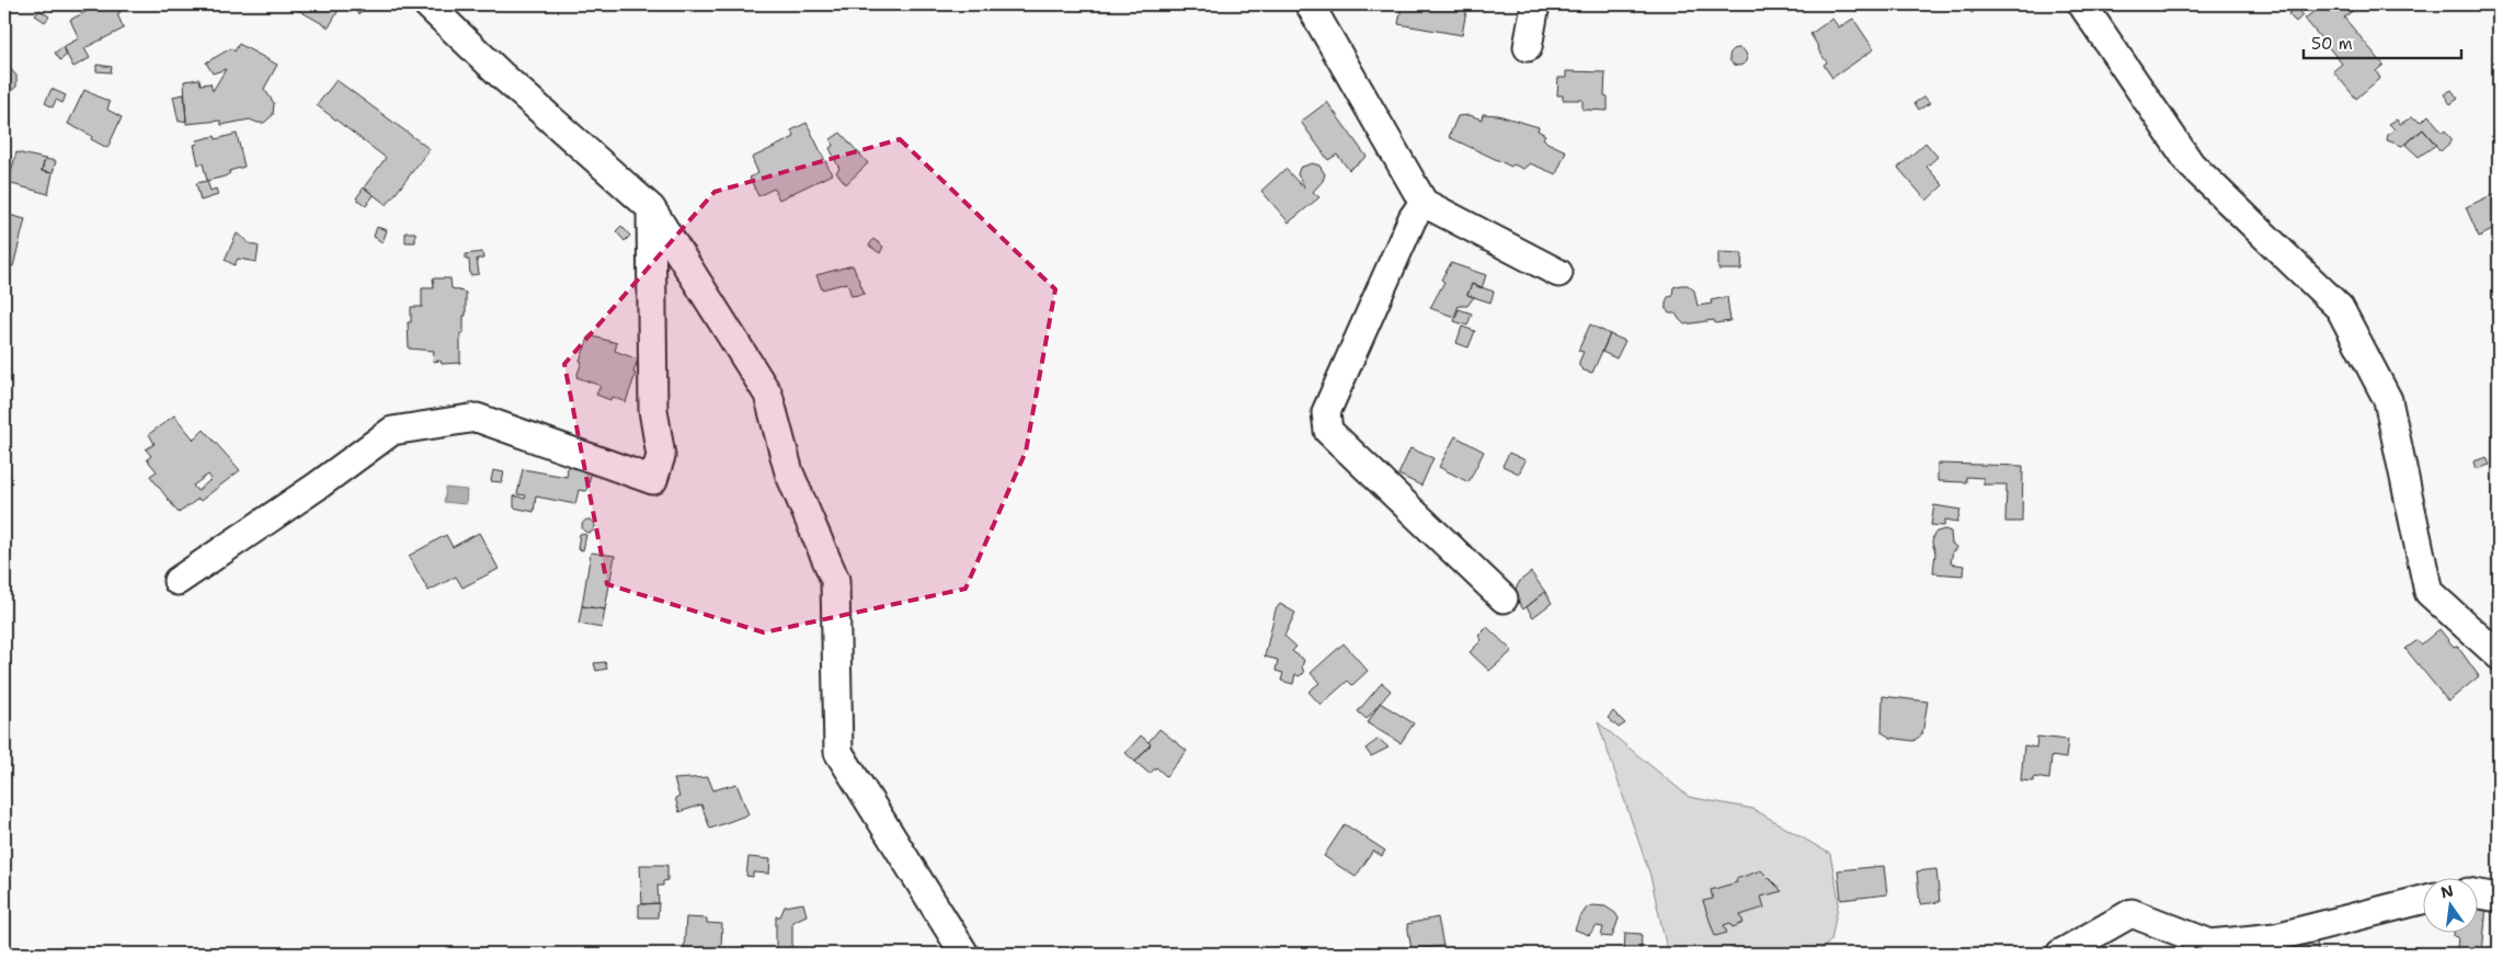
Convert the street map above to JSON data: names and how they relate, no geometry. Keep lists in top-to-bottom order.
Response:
{
  "scale_bar": "50 m",
  "north": "top"
}
